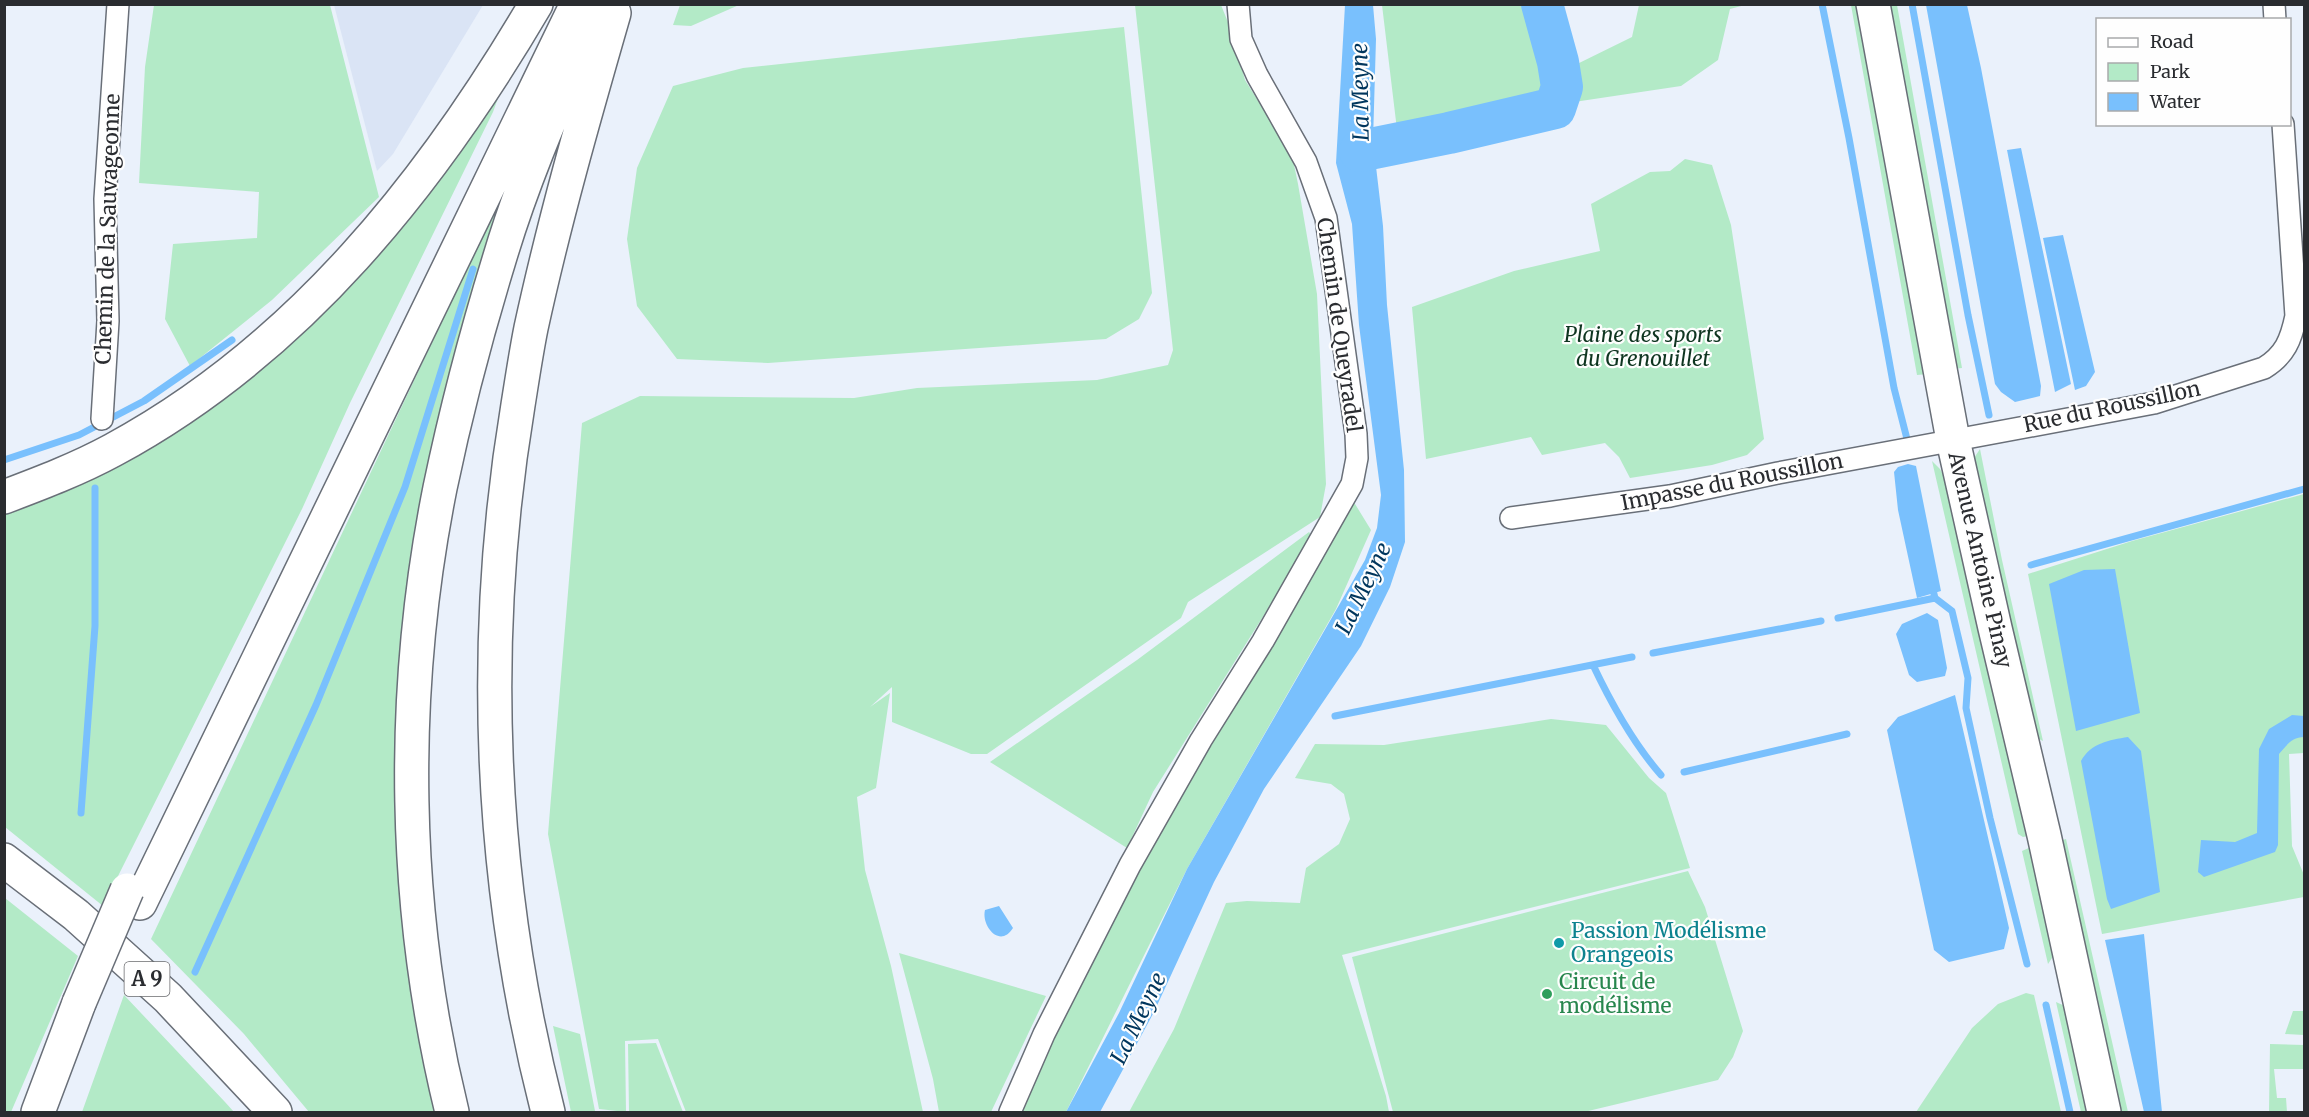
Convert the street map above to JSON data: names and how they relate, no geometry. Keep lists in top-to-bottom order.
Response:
{
  "streets": {
    "main road": ["Avenue Antoine Pinay", "A 9"],
    "street": [
      "Chemin de la Sauvageonne",
      "Chemin de Queyradel",
      "Rue du Roussillon",
      "Impasse du Roussillon"
    ]
  },
  "crossings": [
    ["Rue du Roussillon", "Impasse du Roussillon"],
    ["Rue du Roussillon", "Avenue Antoine Pinay"],
    ["Impasse du Roussillon", "Avenue Antoine Pinay"]
  ],
  "water": ["La Meyne"],
  "parks": ["Plaine des sports du Grenouillet"],
  "places": ["Passion Modélisme Orangeois", "Circuit de modélisme"],
  "legend": ["Road", "Park", "Water"]
}
